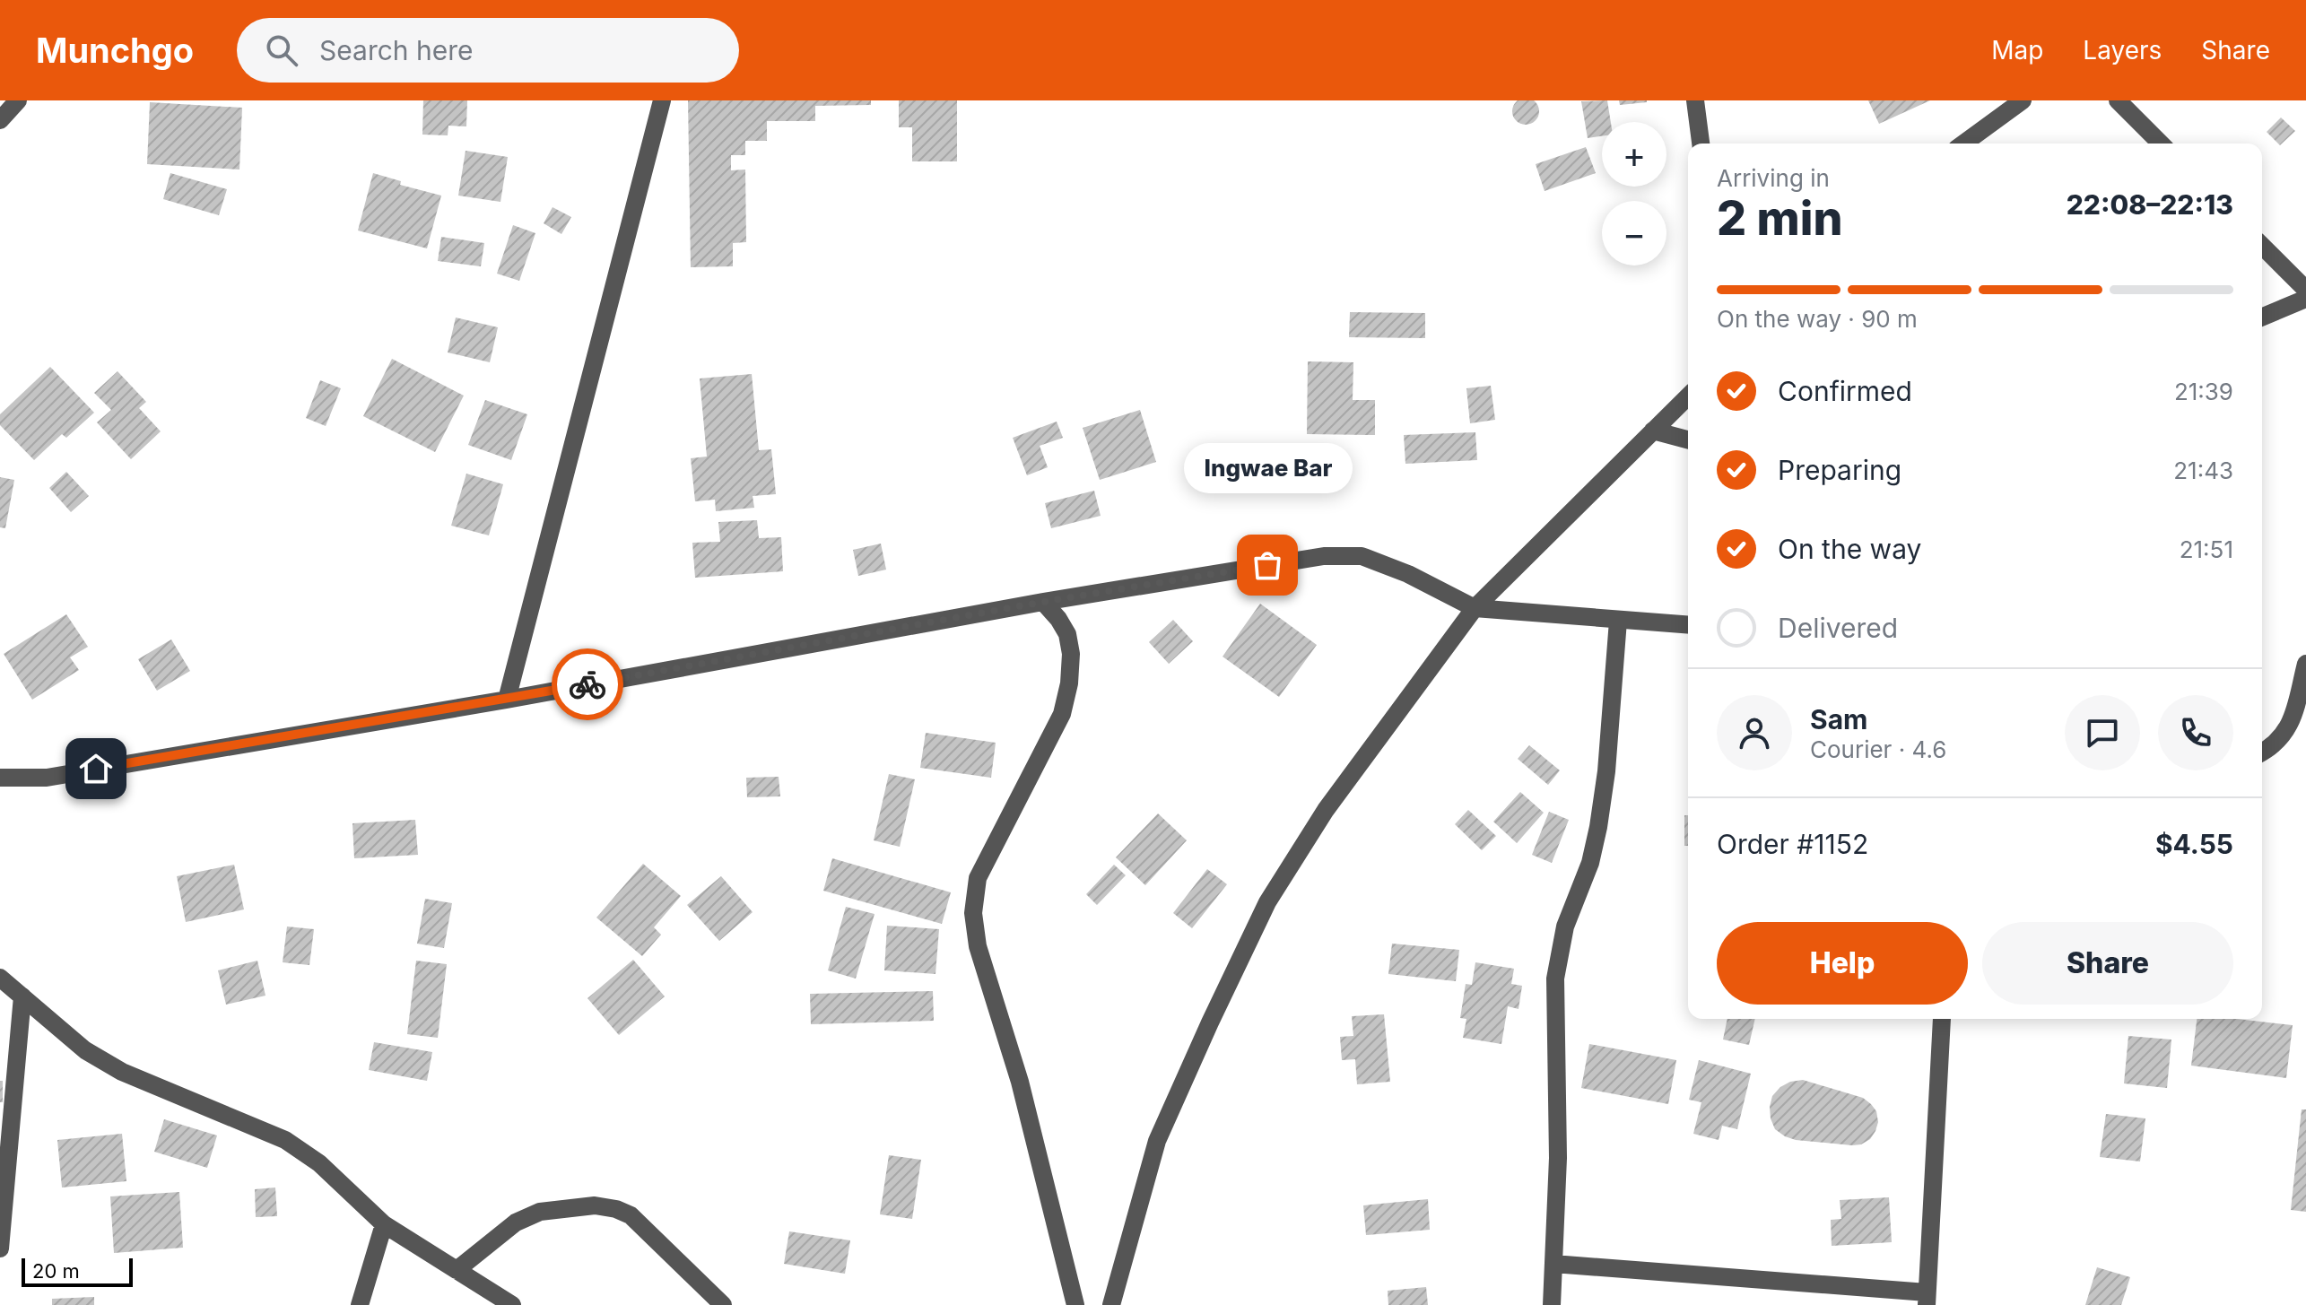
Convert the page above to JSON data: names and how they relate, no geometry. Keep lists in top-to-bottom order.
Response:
{
  "places": ["Ingwae Bar"],
  "scale_bar": "20 m",
  "page": {
    "header": "Munchgo",
    "search": "Search here",
    "nav": ["Map", "Layers", "Share"],
    "map_buttons": ["+", "−"],
    "heading": ["2 min", "Arriving in", "22:08–22:13"],
    "panel": [
      "Sam",
      "Courier · 4.6",
      "Order #1152",
      "$4.55"
    ],
    "bar": "On the way · 90 m",
    "list": [
      ["Confirmed", "21:39"],
      ["Preparing", "21:43"],
      ["On the way", "21:51"],
      "Delivered"
    ],
    "bubble": "Ingwae Bar",
    "buttons": ["Help", "Share"],
    "scale": "20 m"
  }
}
